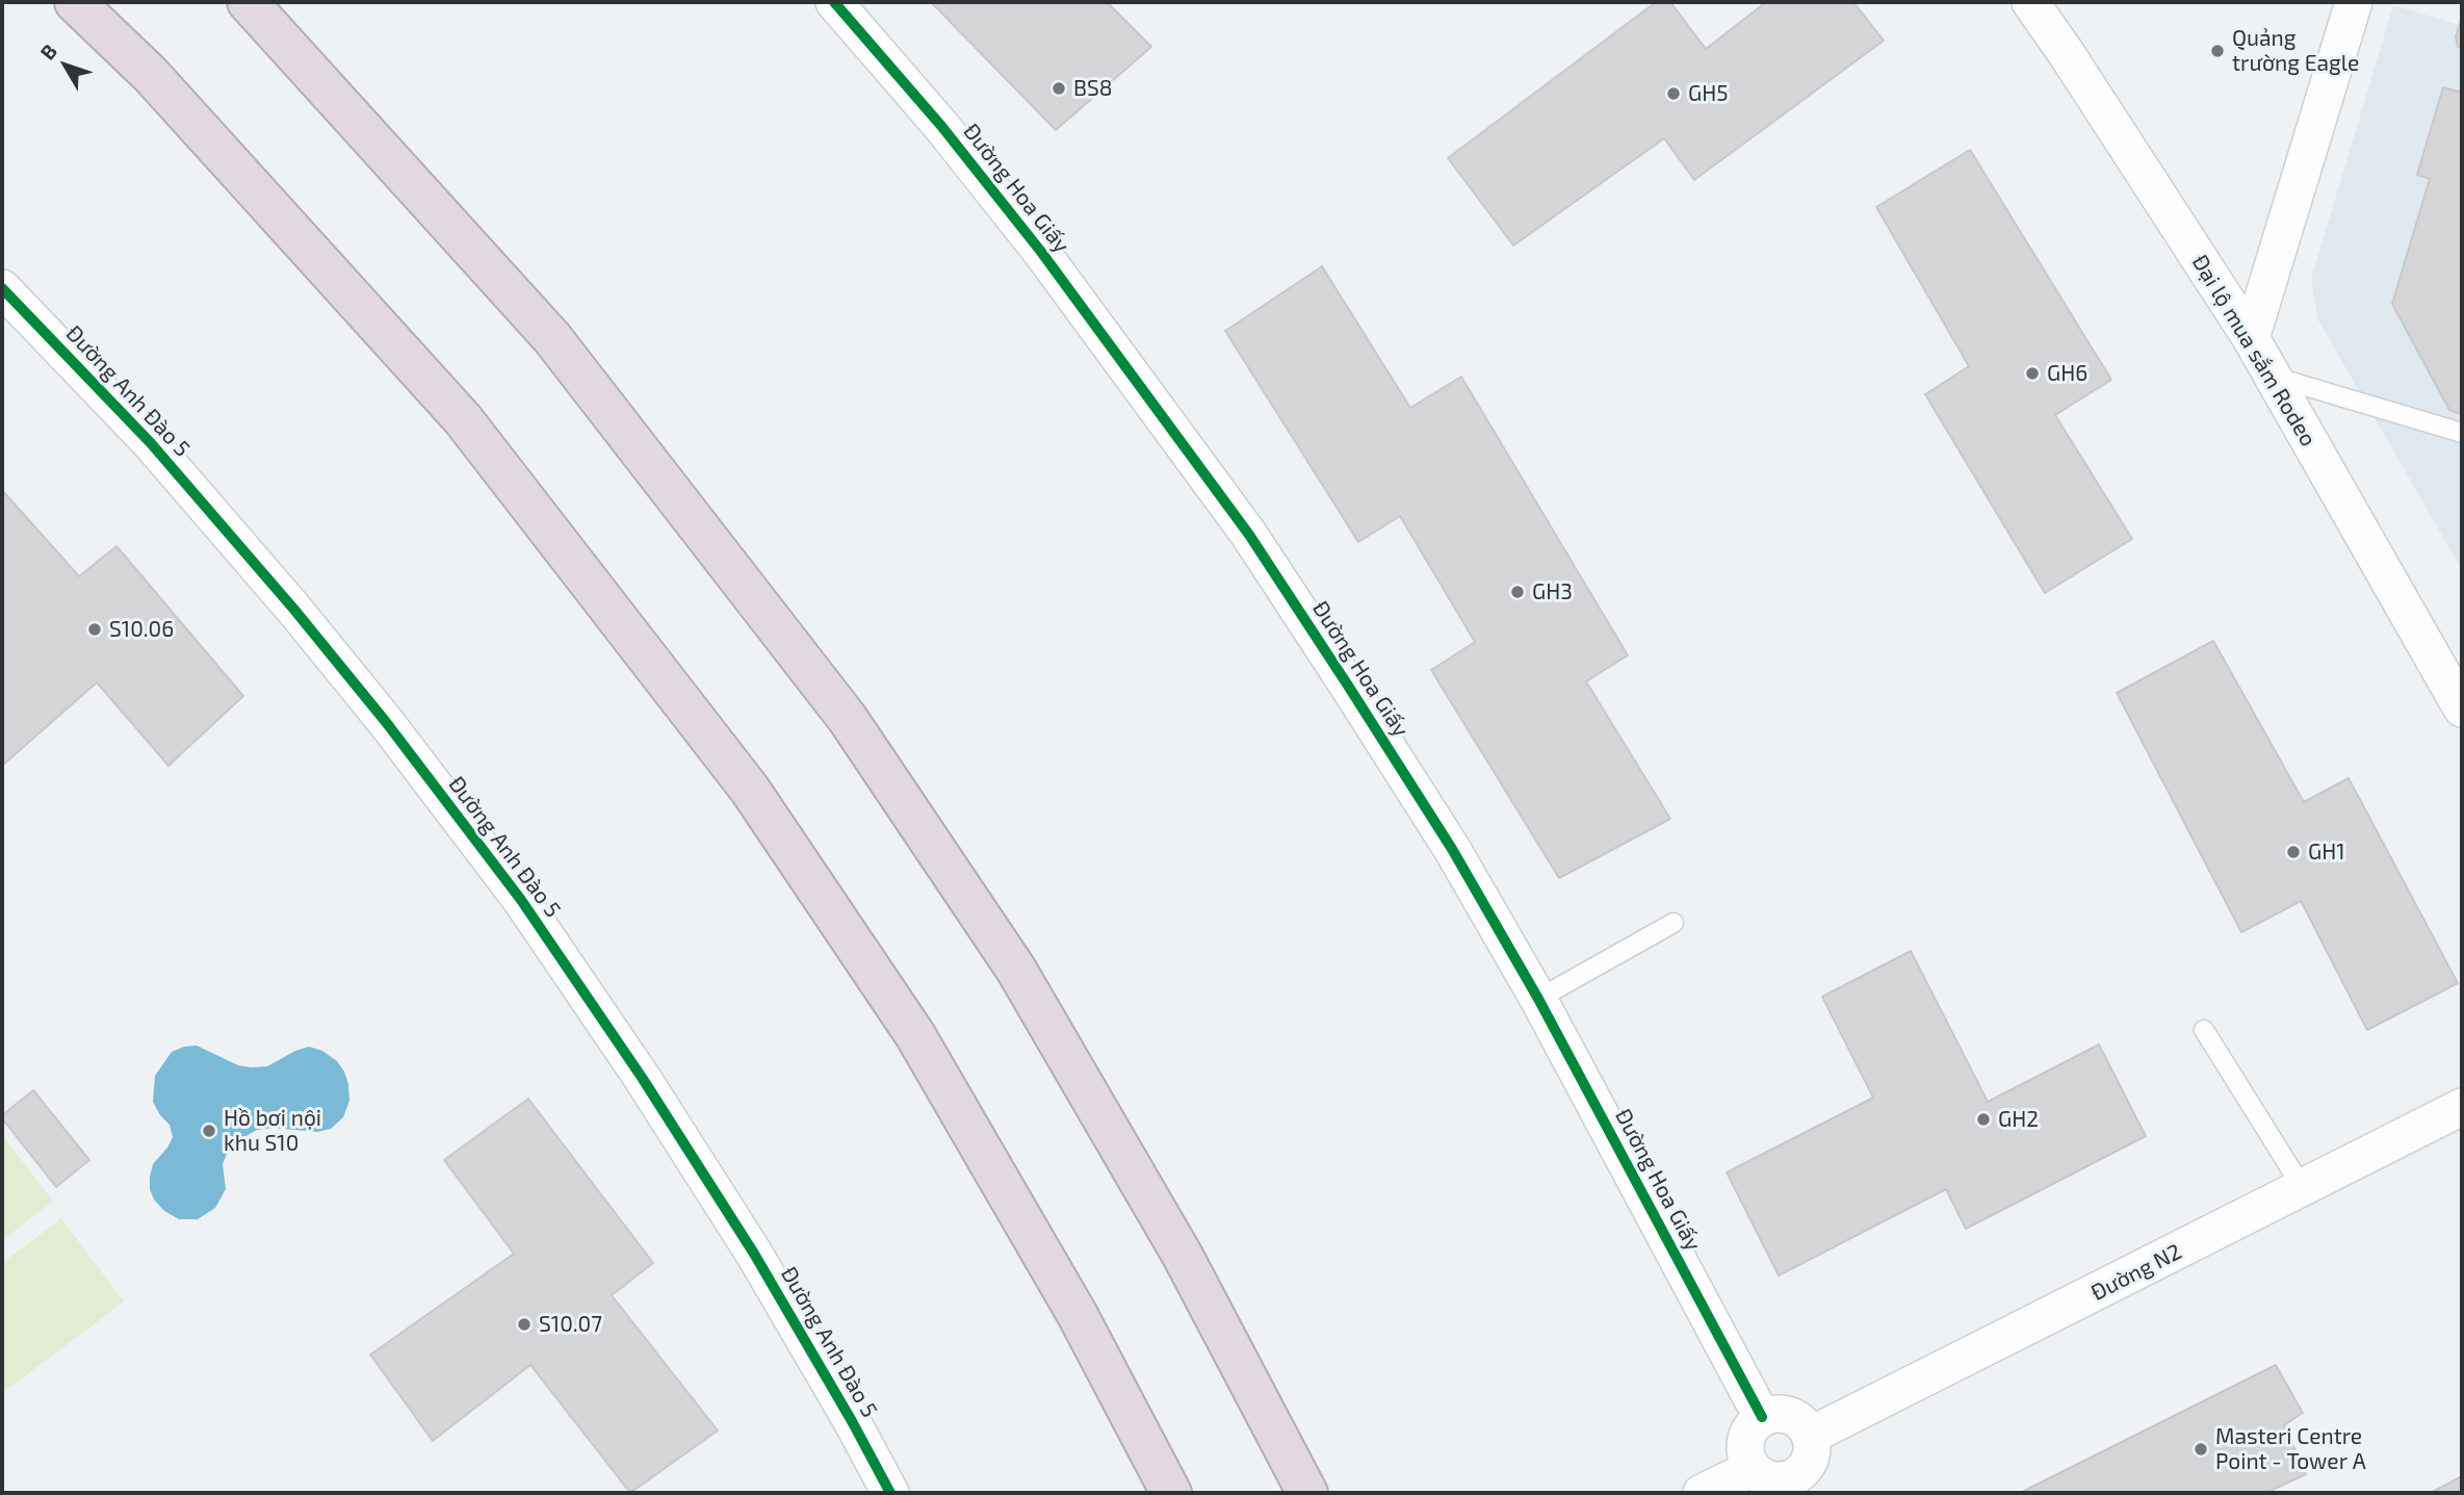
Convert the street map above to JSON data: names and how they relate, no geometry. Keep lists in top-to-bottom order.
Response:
{
  "streets": {
    "street": [
      "Đường Hoa Giấy",
      "Đại lộ mua sắm Rodeo",
      "Đường Anh Đào 5",
      "Đường N2"
    ]
  },
  "crossings": [
    ["Đường Hoa Giấy", "Đường N2"]
  ],
  "places": [
    "Quảng trường Eagle",
    "BS8",
    "GH5",
    "GH6",
    "GH3",
    "S10.06",
    "GH1",
    "GH2",
    "Hồ bơi nội khu S10",
    "S10.07",
    "Masteri Centre Point - Tower A"
  ],
  "north": "top left"
}
